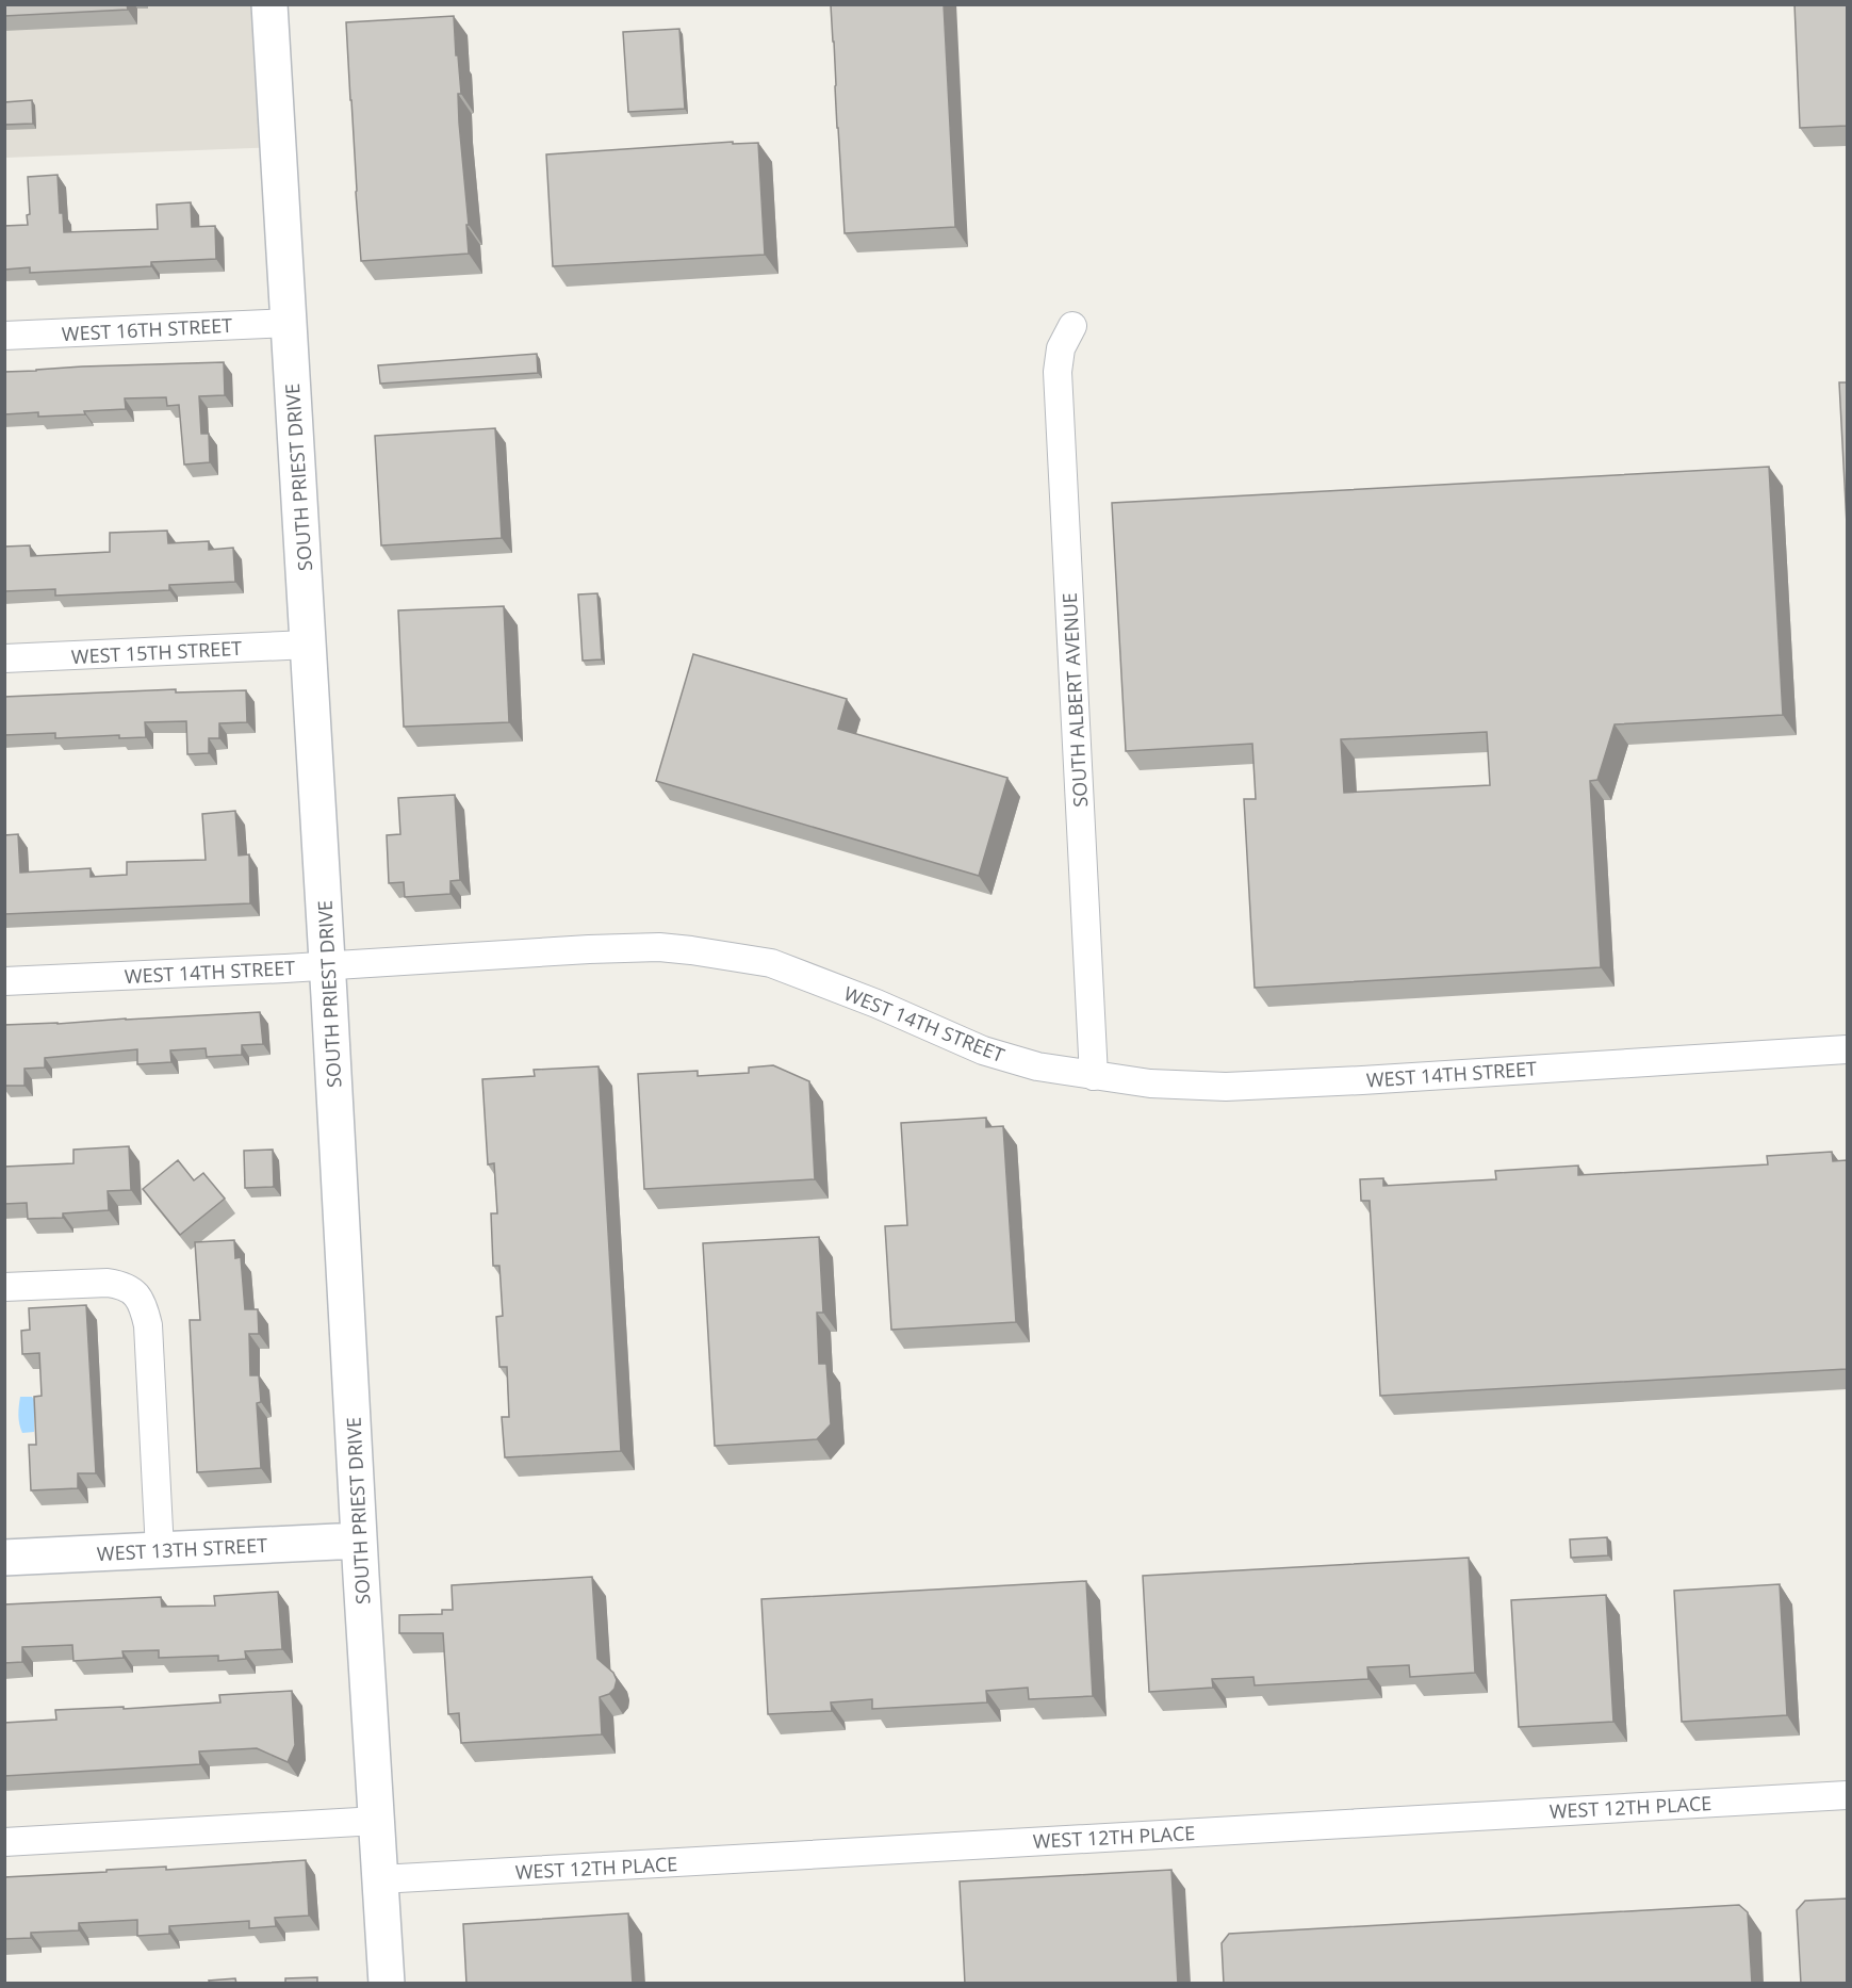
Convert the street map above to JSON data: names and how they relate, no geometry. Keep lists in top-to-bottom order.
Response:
{
  "streets": {
    "main road": ["SOUTH PRIEST DRIVE", "WEST 13TH STREET"],
    "street": [
      "WEST 16TH STREET",
      "WEST 15TH STREET",
      "SOUTH ALBERT AVENUE",
      "WEST 14TH STREET",
      "WEST 12TH PLACE"
    ]
  },
  "crossings": [
    ["WEST 16TH STREET", "SOUTH PRIEST DRIVE"],
    ["SOUTH PRIEST DRIVE", "WEST 15TH STREET"],
    ["SOUTH PRIEST DRIVE", "WEST 14TH STREET"],
    ["SOUTH PRIEST DRIVE", "WEST 13TH STREET"],
    ["SOUTH PRIEST DRIVE", "WEST 12TH PLACE"],
    ["SOUTH ALBERT AVENUE", "WEST 14TH STREET"]
  ]
}
